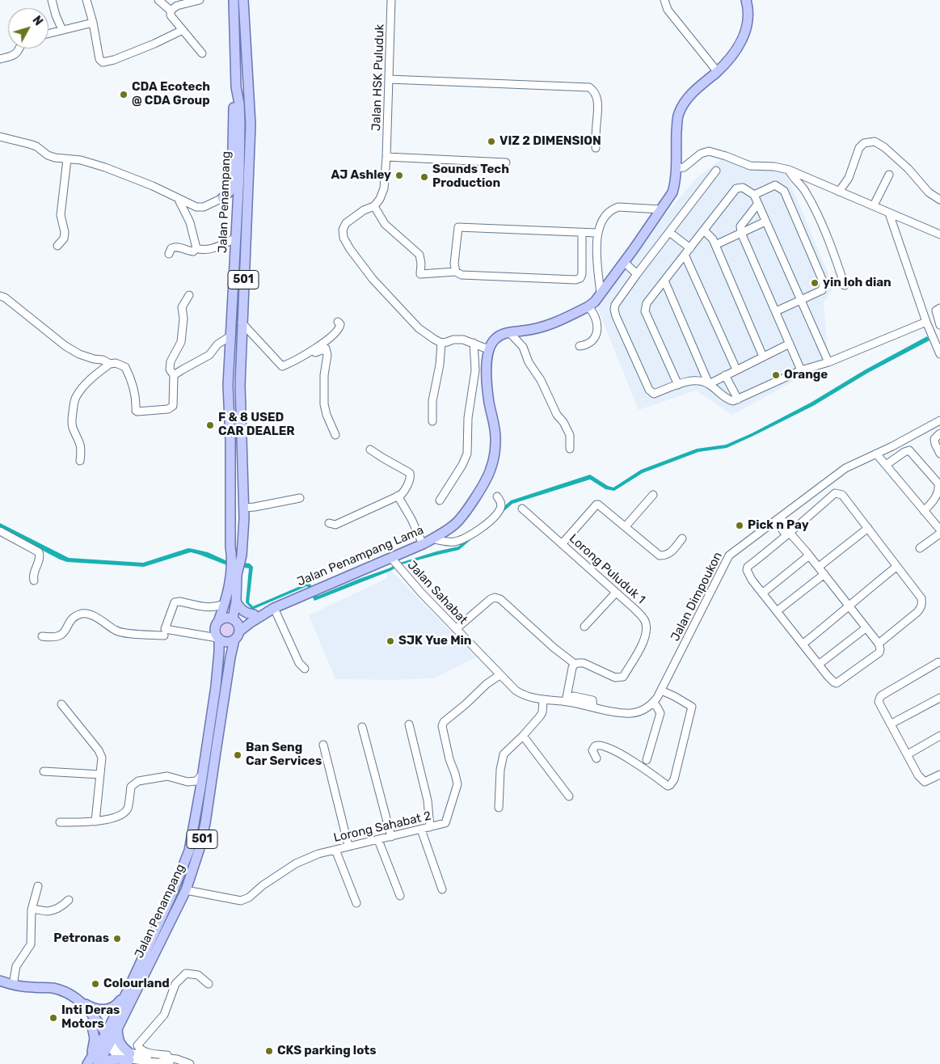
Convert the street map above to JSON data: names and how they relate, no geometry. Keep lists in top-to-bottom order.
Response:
{
  "streets": {
    "main road": ["Jalan Penampang", "501", "Jalan Penampang Lama"],
    "street": [
      "Jalan HSK Puluduk",
      "Lorong Puluduk 1",
      "Jalan Sahabat",
      "Jalan Dimpoukon",
      "Lorong Sahabat 2"
    ]
  },
  "crossings": [
    ["Jalan Penampang", "Jalan Penampang Lama"],
    ["Jalan Penampang", "Lorong Sahabat 2"],
    ["Jalan Penampang Lama", "Jalan Sahabat"],
    ["Jalan Sahabat", "Jalan Dimpoukon"],
    ["Jalan Sahabat", "Lorong Sahabat 2"]
  ],
  "places": [
    "CDA Ecotech @ CDA Group",
    "VIZ 2 DIMENSION",
    "AJ Ashley",
    "Sounds Tech Production",
    "yin loh dian",
    "Orange",
    "F & 8 USED CAR DEALER",
    "Pick n Pay",
    "SJK Yue Min",
    "Ban Seng Car Services",
    "Petronas",
    "Colourland",
    "Inti Deras Motors",
    "CKS parking lots"
  ],
  "north": "top right"
}
